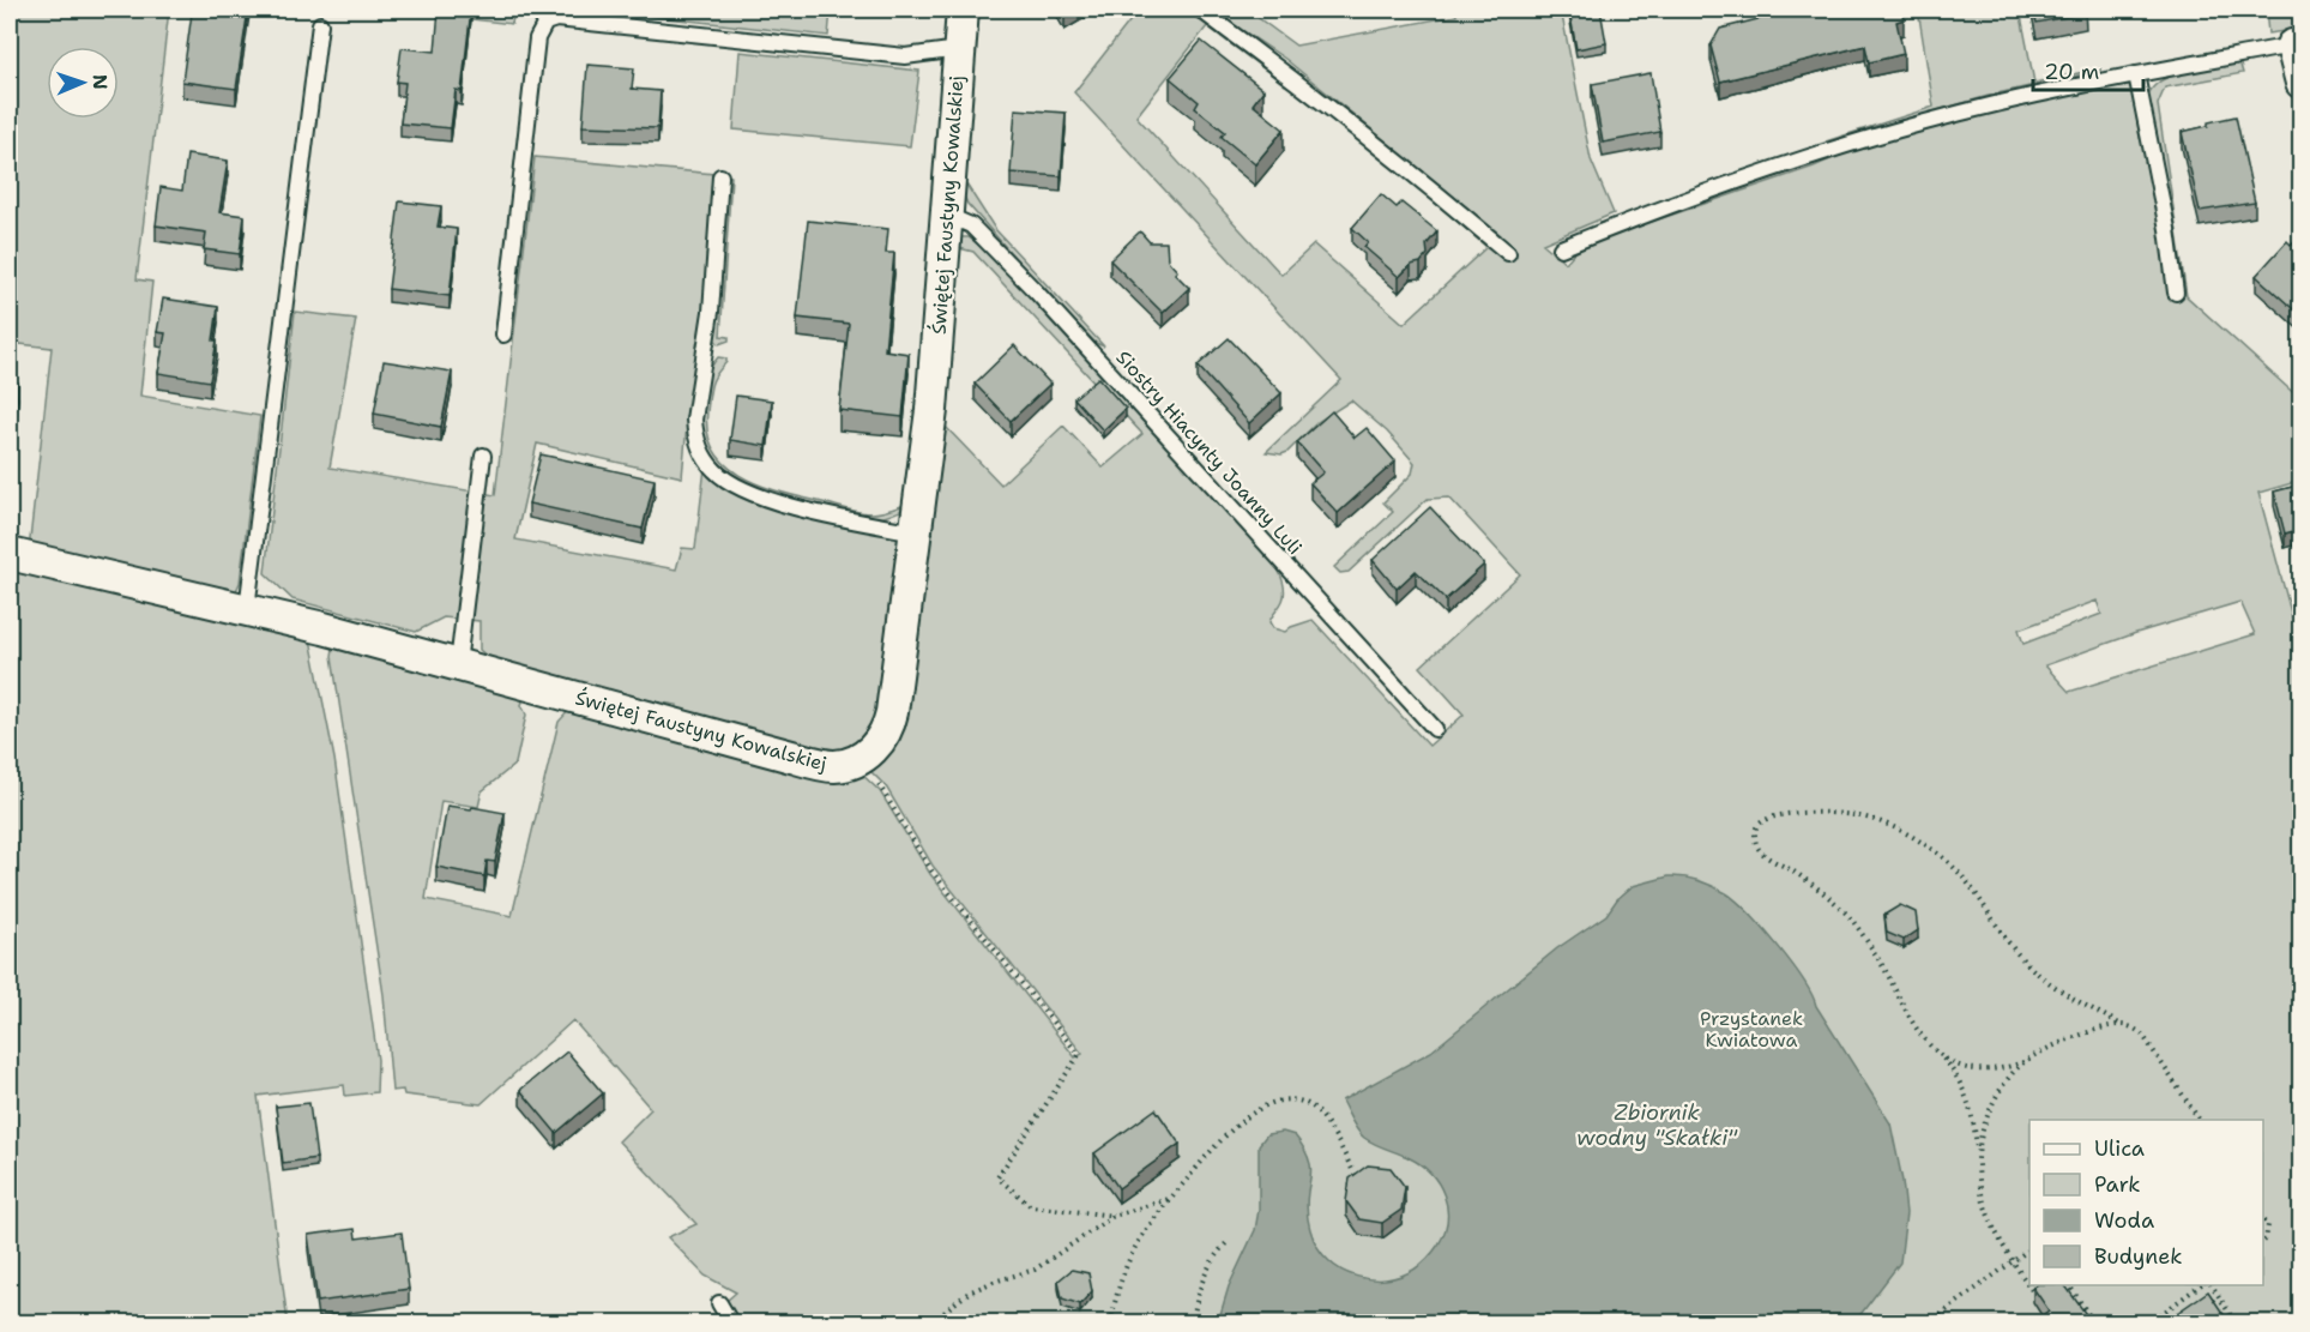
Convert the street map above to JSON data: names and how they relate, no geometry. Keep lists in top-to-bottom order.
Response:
{
  "streets": {
    "street": ["Świętej Faustyny Kowalskiej"],
    "lane": ["Siostry Hiacynty Joanny Luli"]
  },
  "crossings": [
    ["Świętej Faustyny Kowalskiej", "Siostry Hiacynty Joanny Luli"]
  ],
  "water": ["Zbiornik wodny \"Skałki\""],
  "parks": ["Przystanek Kwiatowa"],
  "legend": [
    "Ulica",
    "Park",
    "Woda",
    "Budynek"
  ],
  "scale_bar": "20 m",
  "north": "right"
}
